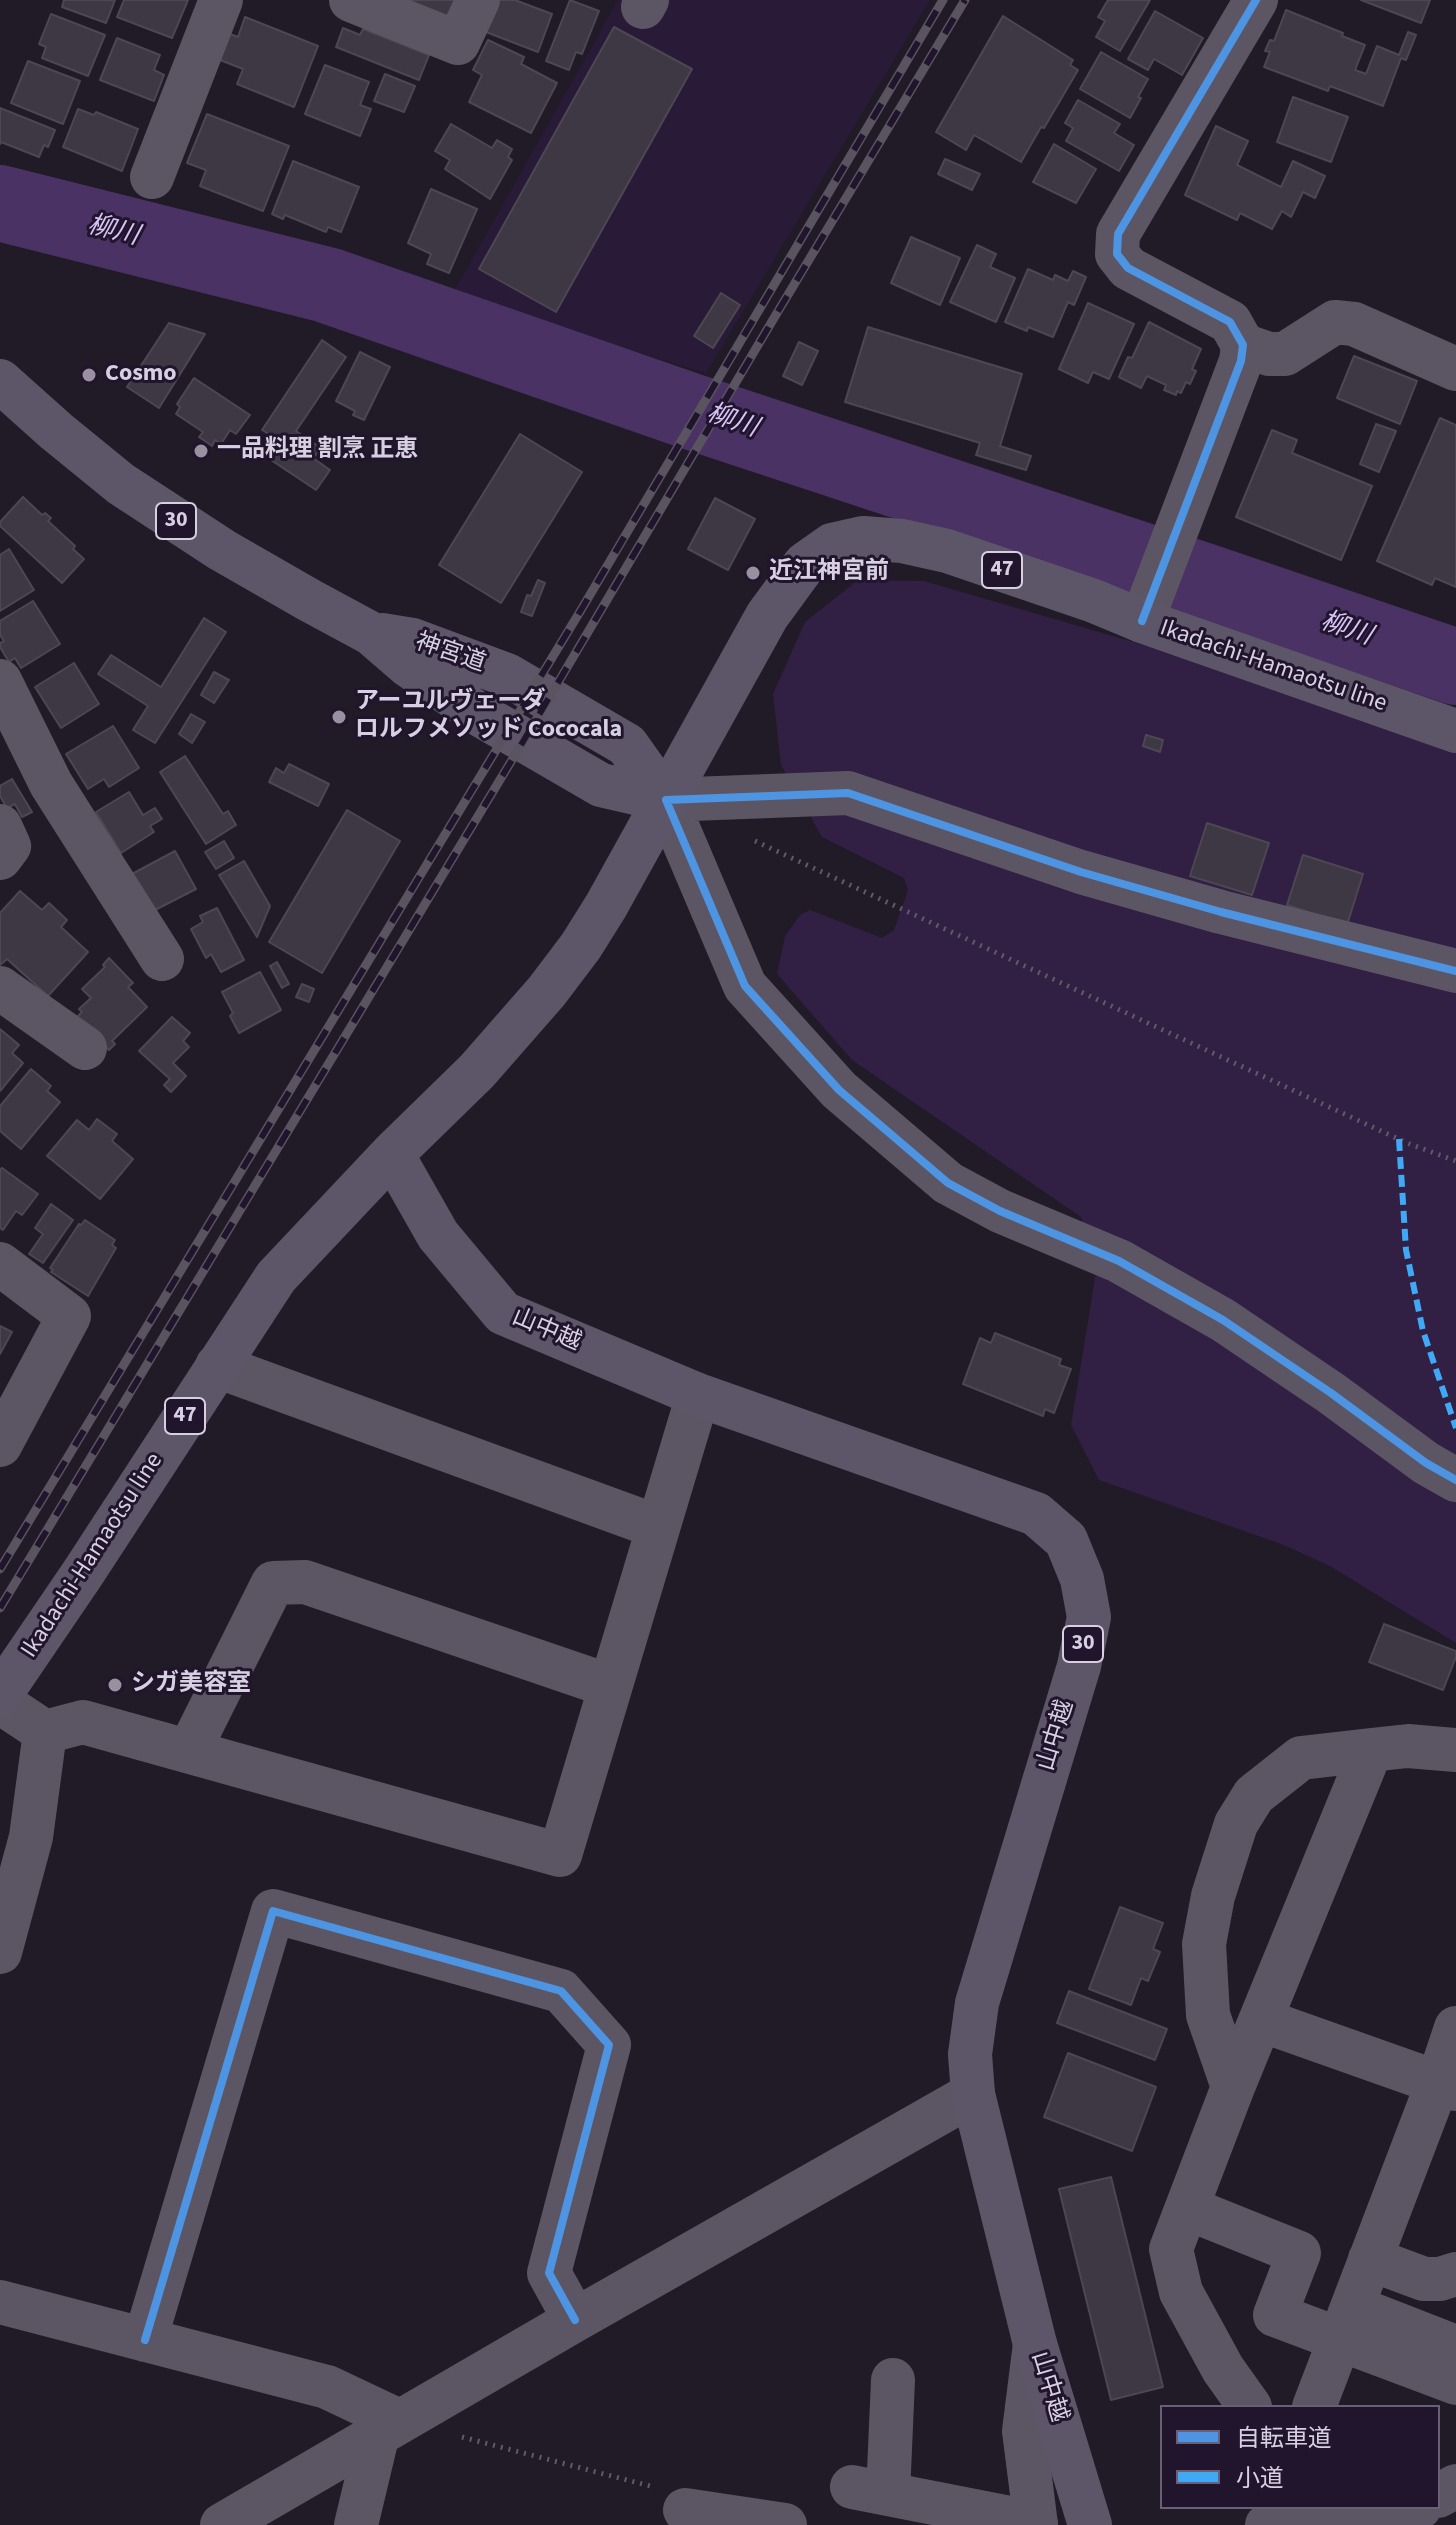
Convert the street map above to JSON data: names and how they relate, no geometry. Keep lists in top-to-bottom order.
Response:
{
  "streets": {
    "main road": [
      "30",
      "47",
      "神宮道",
      "Ikadachi-Hamaotsu line",
      "山中越"
    ]
  },
  "crossings": [
    ["神宮道", "Ikadachi-Hamaotsu line"],
    ["Ikadachi-Hamaotsu line", "山中越"]
  ],
  "water": ["柳川"],
  "places": [
    "Cosmo",
    "一品料理 割烹 正恵",
    "近江神宮前",
    "アーユルヴェーダ ロルフメソッド Cococala",
    "シガ美容室"
  ],
  "legend": ["自転車道", "小道"]
}
